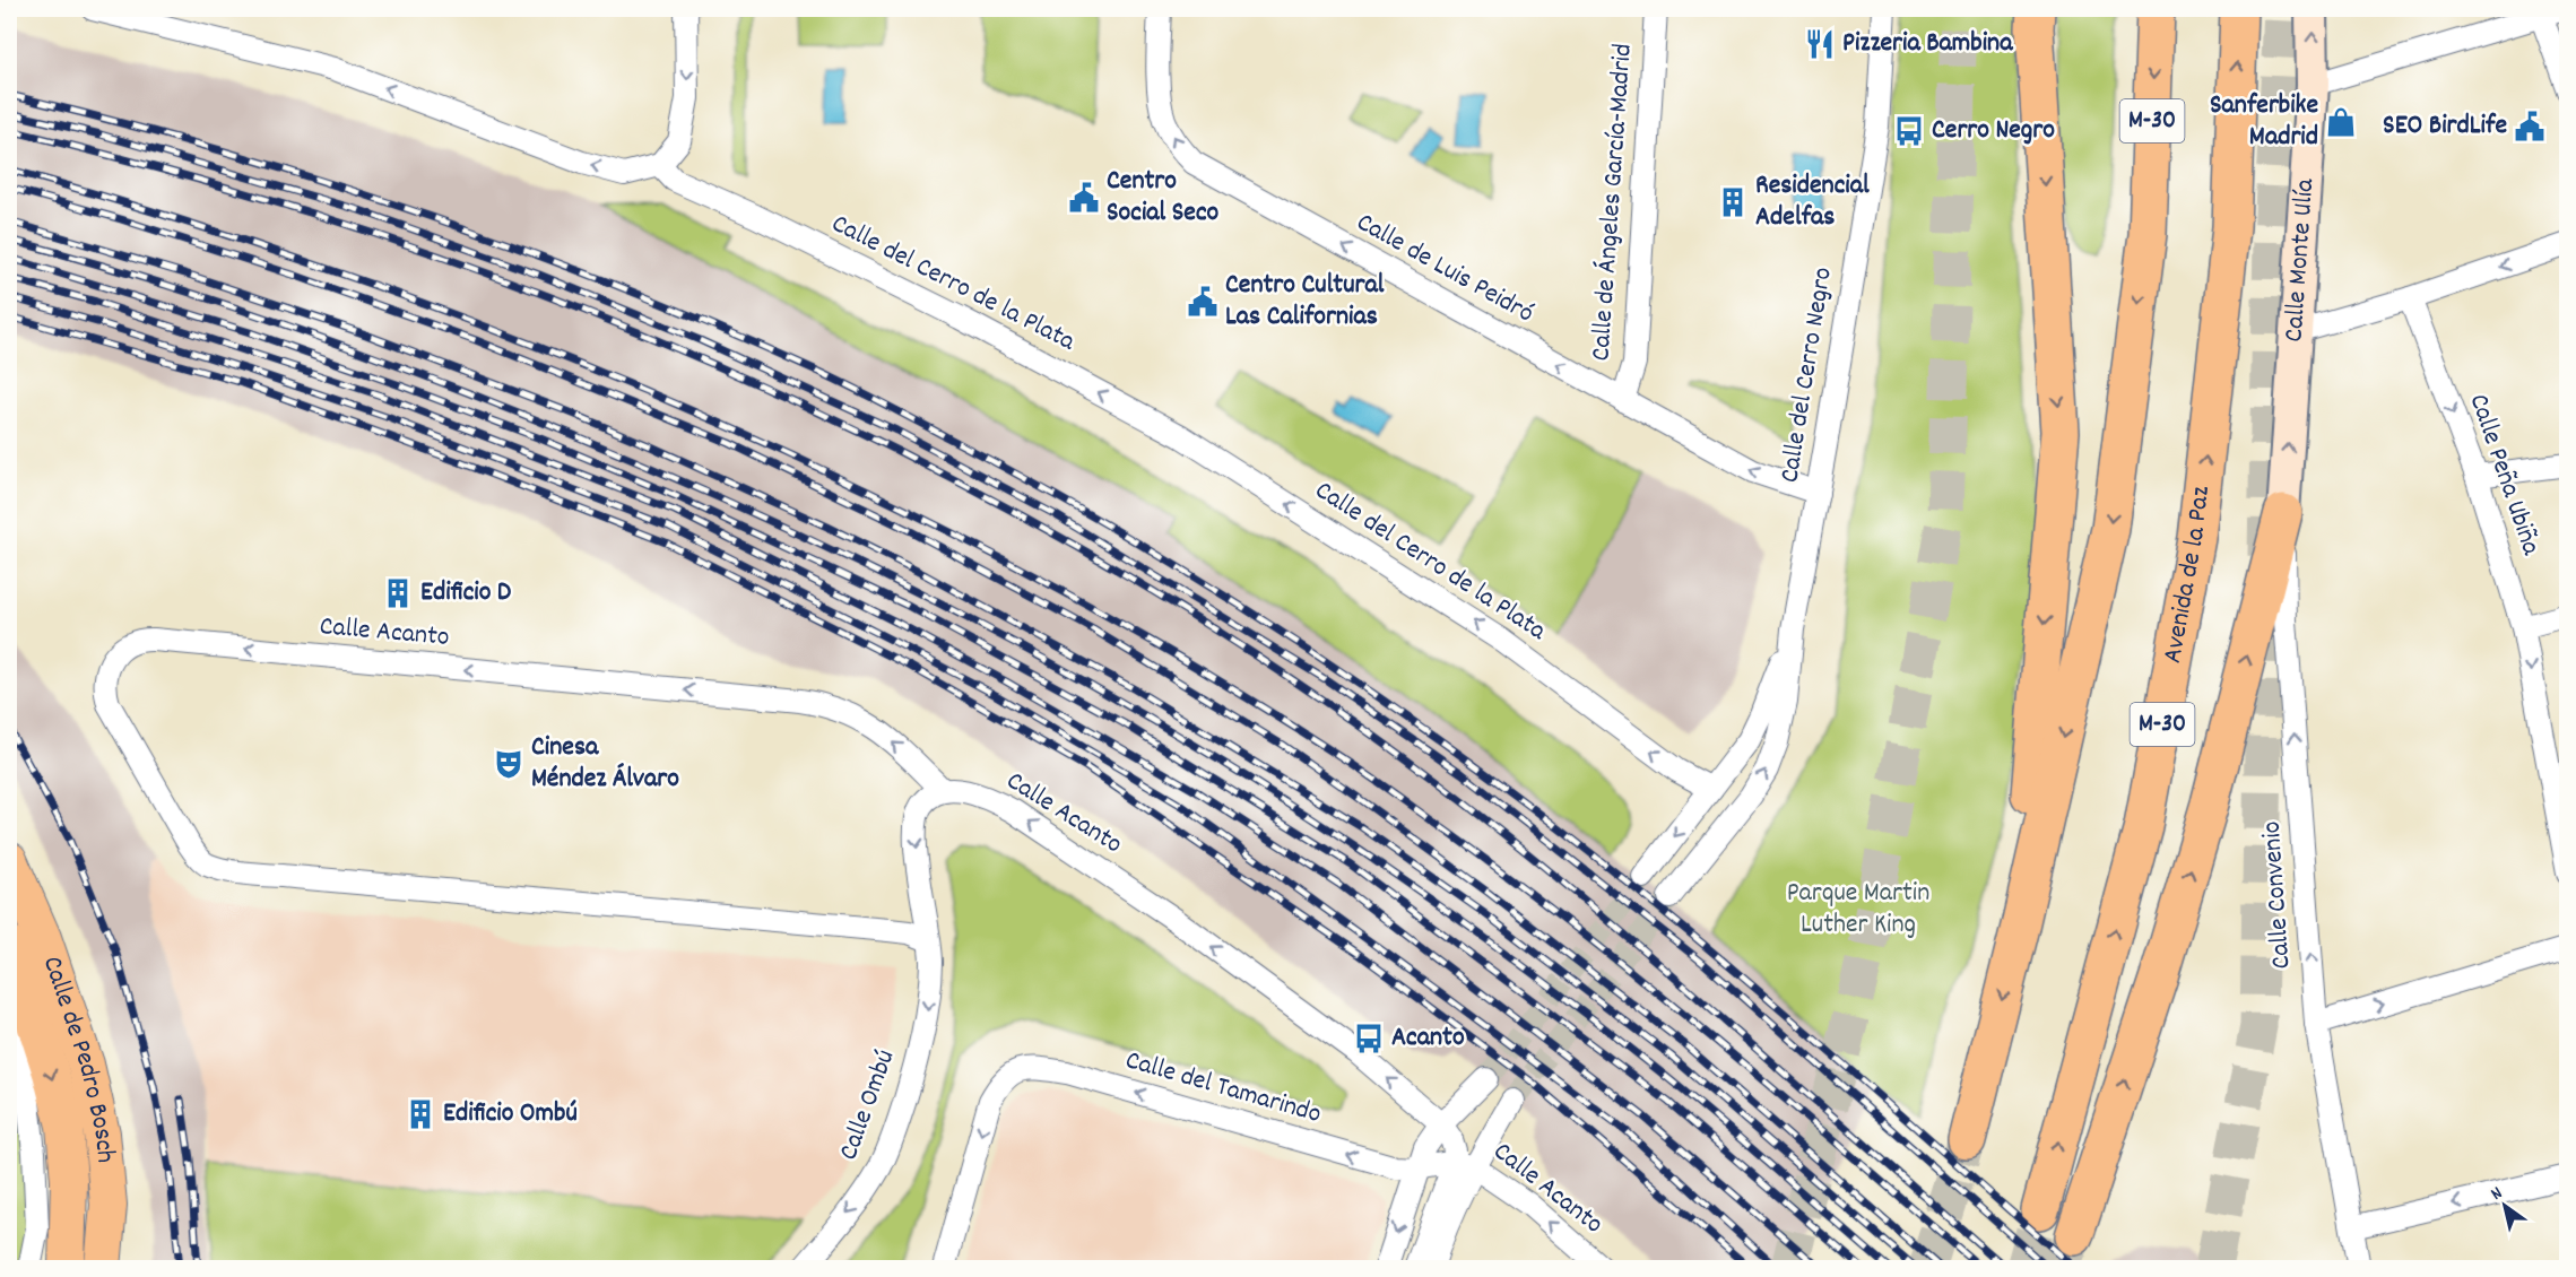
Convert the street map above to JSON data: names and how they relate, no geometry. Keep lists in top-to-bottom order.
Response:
{
  "streets": {
    "highway": ["M-30", "Avenida de la Paz"],
    "main road": ["Calle Monte Ulía", "Calle de Pedro Bosch"],
    "street": [
      "Calle de Ángeles García-Madrid",
      "Calle de Luis Peidró",
      "Calle del Cerro de la Plata",
      "Calle del Cerro Negro",
      "Calle Peña Ubiña",
      "Calle Acanto",
      "Calle Convenio",
      "Calle del Tamarindo",
      "Calle Ombú"
    ]
  },
  "crossings": [
    ["Calle de Ángeles García-Madrid", "Calle de Luis Peidró"],
    ["Calle Monte Ulía", "Calle Convenio"],
    ["Calle de Luis Peidró", "Calle del Cerro Negro"],
    ["Calle del Cerro de la Plata", "Calle del Cerro Negro"],
    ["Calle Acanto", "Calle del Tamarindo"],
    ["Calle Acanto", "Calle Ombú"]
  ],
  "one_way": [
    "Calle Monte Ulía",
    "Calle de Luis Peidró",
    "Calle del Cerro de la Plata",
    "Calle Peña Ubiña",
    "Calle Convenio",
    "Calle Ombú"
  ],
  "parks": ["Parque Martin Luther King"],
  "places": {
    "restaurant": ["Pizzeria Bambina"],
    "shop": ["Sanferbike Madrid"],
    "public building": ["SEO BirdLife", "Centro Social Seco", "Centro Cultural Las Californias"],
    "bus stop": ["Cerro Negro", "Acanto"],
    "building": ["Residencial Adelfas", "Edificio D", "Edificio Ombú"],
    "theatre": ["Cinesa Méndez Álvaro"]
  },
  "north": "top left"
}
